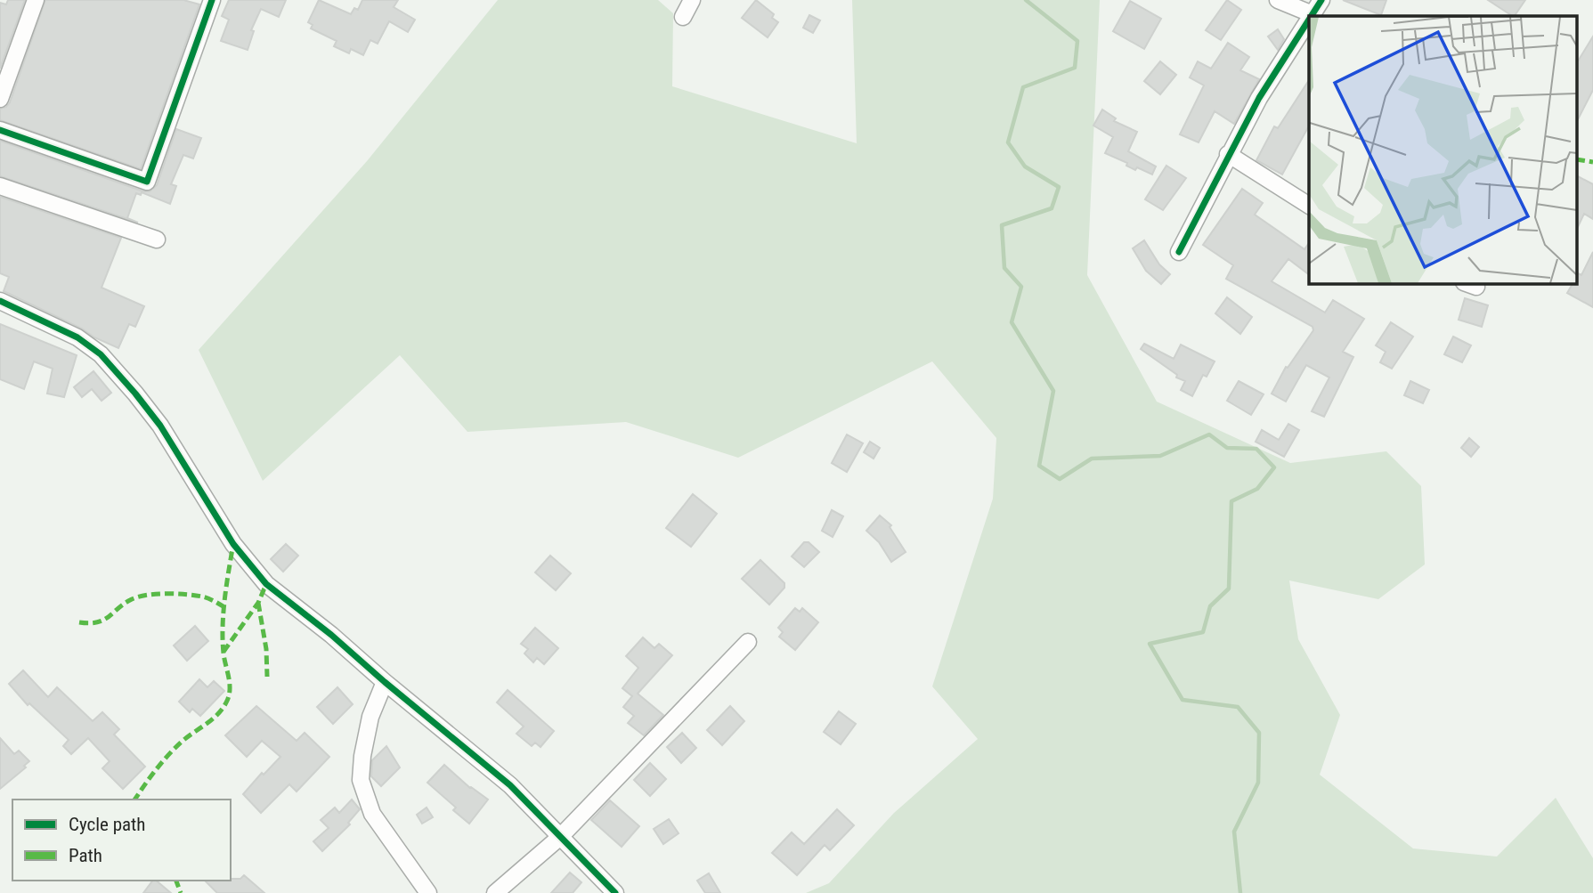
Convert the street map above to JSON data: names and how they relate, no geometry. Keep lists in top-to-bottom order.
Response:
{
  "legend": ["Cycle path", "Path"]
}
